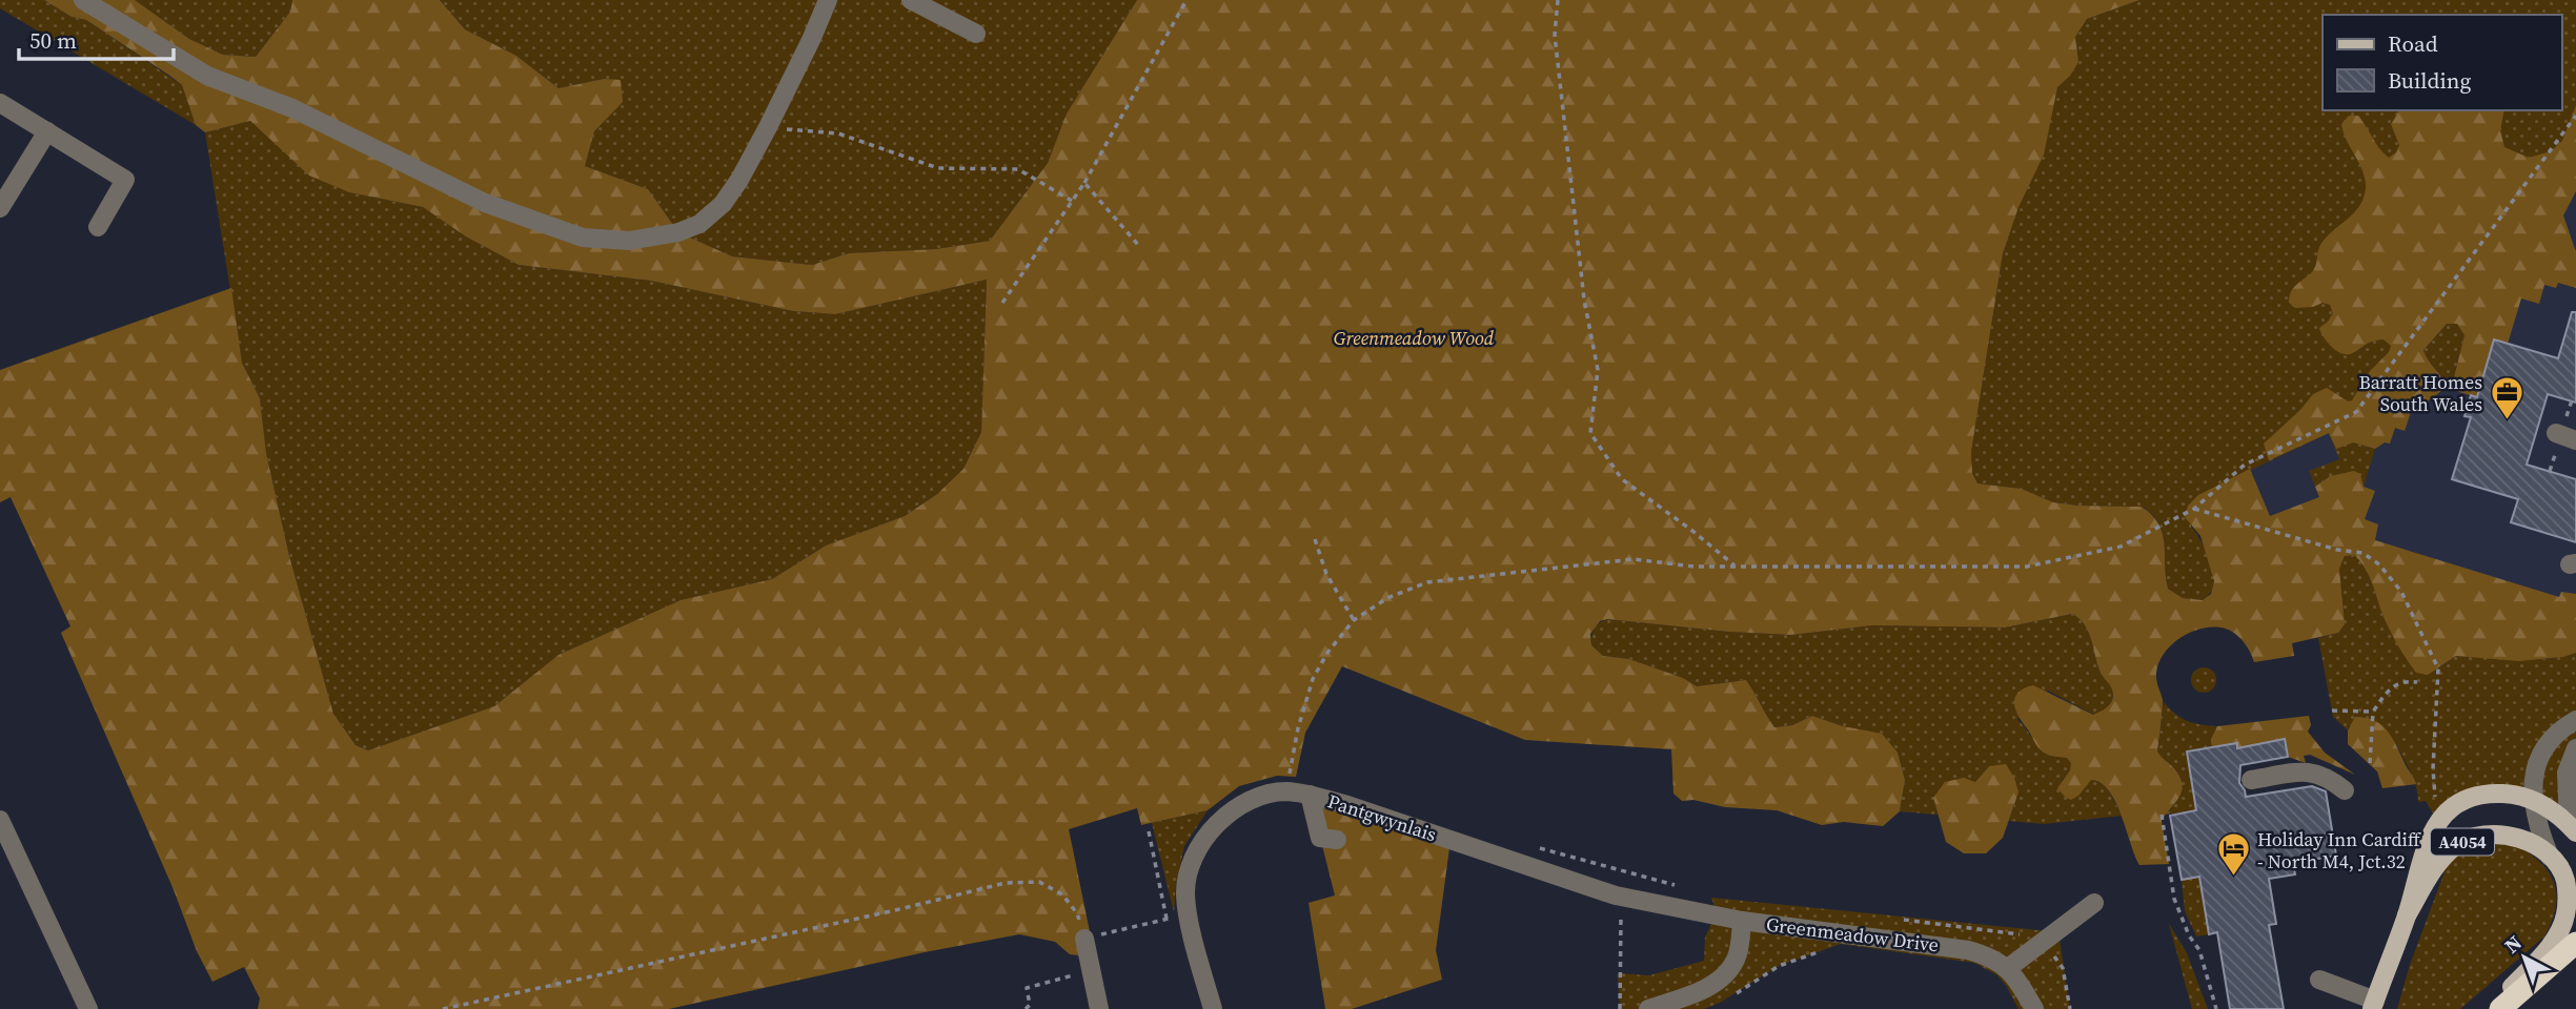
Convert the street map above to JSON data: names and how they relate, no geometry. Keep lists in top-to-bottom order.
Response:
{
  "streets": {
    "main road": ["A4054"],
    "street": ["Pantgwynlais", "Greenmeadow Drive"]
  },
  "crossings": [
    ["Pantgwynlais", "Greenmeadow Drive"]
  ],
  "parks": ["Greenmeadow Wood"],
  "places": {
    "office": ["Barratt Homes South Wales"],
    "hotel": ["Holiday Inn Cardiff - North M4, Jct.32"]
  },
  "legend": ["Road", "Building"],
  "scale_bar": "50 m",
  "north": "top left"
}
